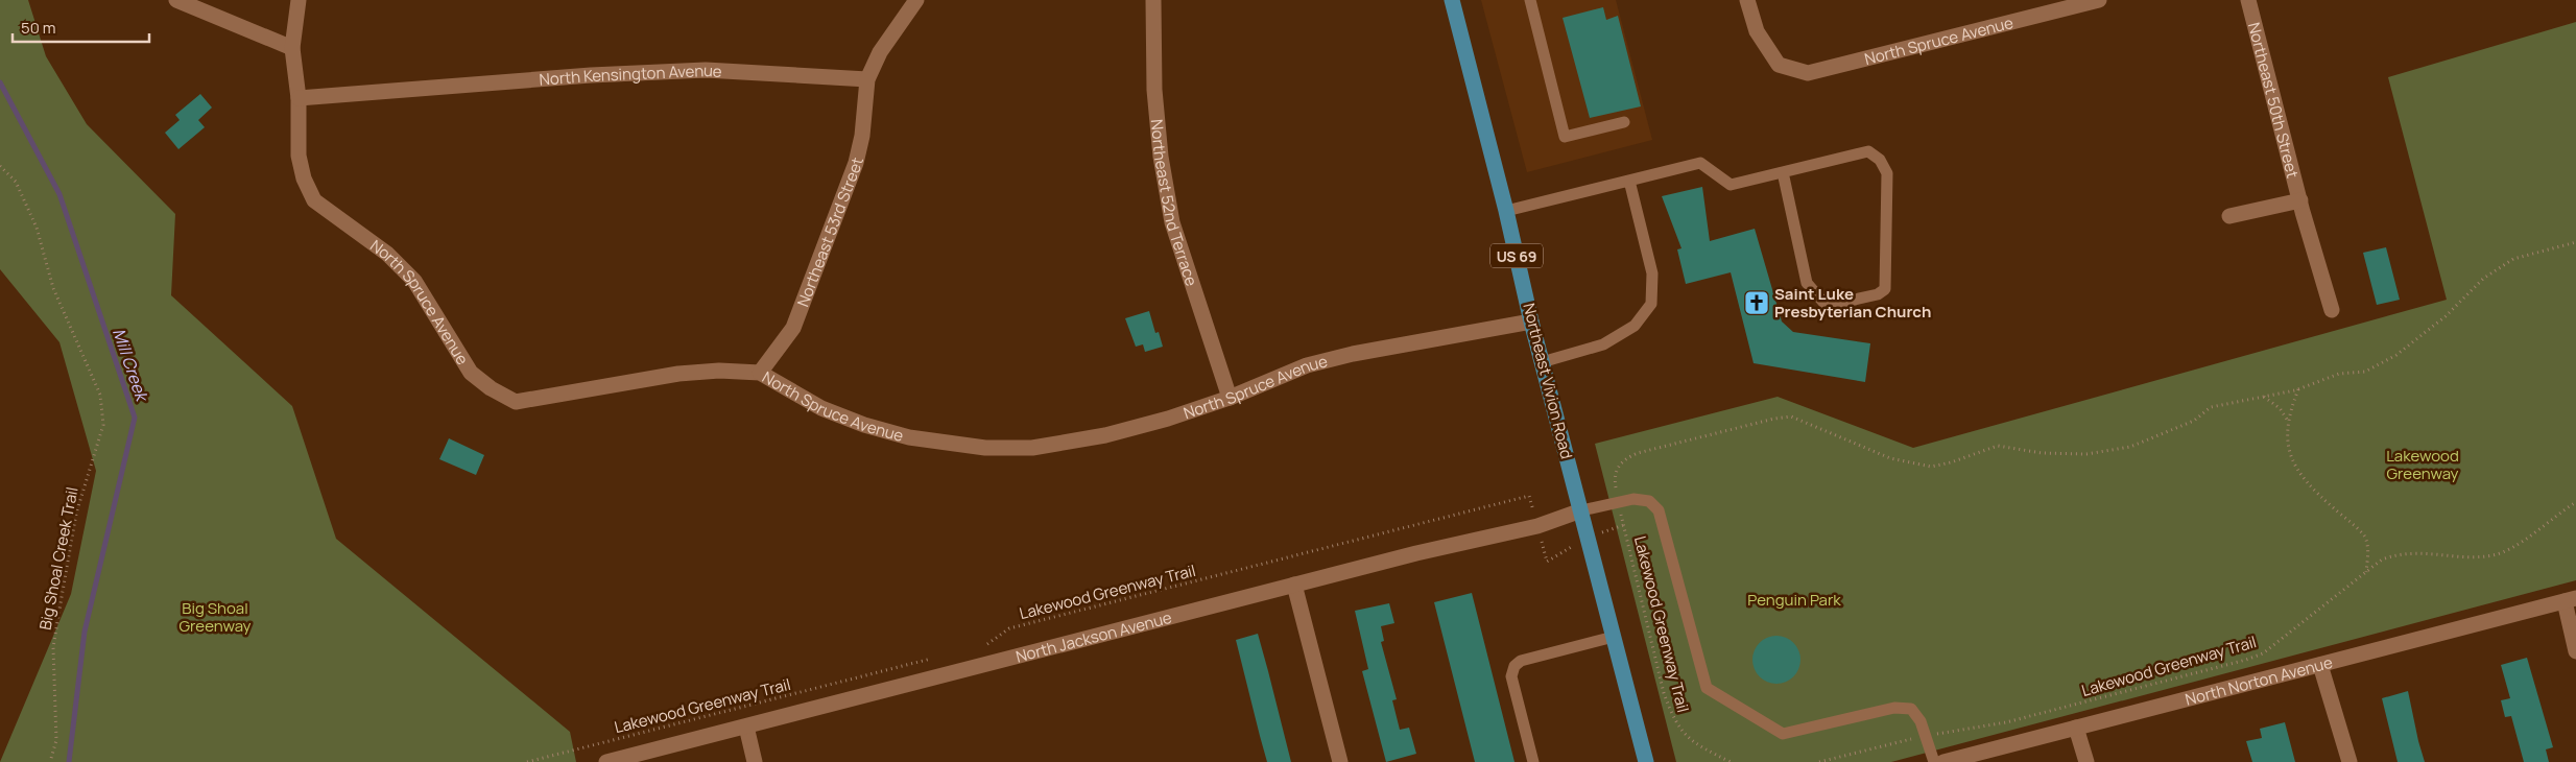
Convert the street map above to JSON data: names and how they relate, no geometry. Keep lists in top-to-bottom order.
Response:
{
  "streets": {
    "main road": ["US 69", "Northeast Vivion Road"],
    "street": [
      "North Spruce Avenue",
      "North Kensington Avenue",
      "Northeast 50th Street",
      "Northeast 52nd Terrace",
      "Northeast 53rd Street",
      "North Jackson Avenue",
      "North Norton Avenue"
    ],
    "path": ["Big Shoal Creek Trail", "Lakewood Greenway Trail"]
  },
  "crossings": [
    ["North Spruce Avenue", "North Kensington Avenue"],
    ["North Spruce Avenue", "Northeast 52nd Terrace"],
    ["North Spruce Avenue", "Northeast 53rd Street"],
    ["North Spruce Avenue", "Northeast Vivion Road"],
    ["North Kensington Avenue", "Northeast 53rd Street"],
    ["Northeast Vivion Road", "North Jackson Avenue"]
  ],
  "water": ["Mill Creek"],
  "parks": ["Lakewood Greenway", "Penguin Park", "Big Shoal Greenway"],
  "places": {
    "church": ["Saint Luke Presbyterian Church"]
  },
  "scale_bar": "50 m"
}
